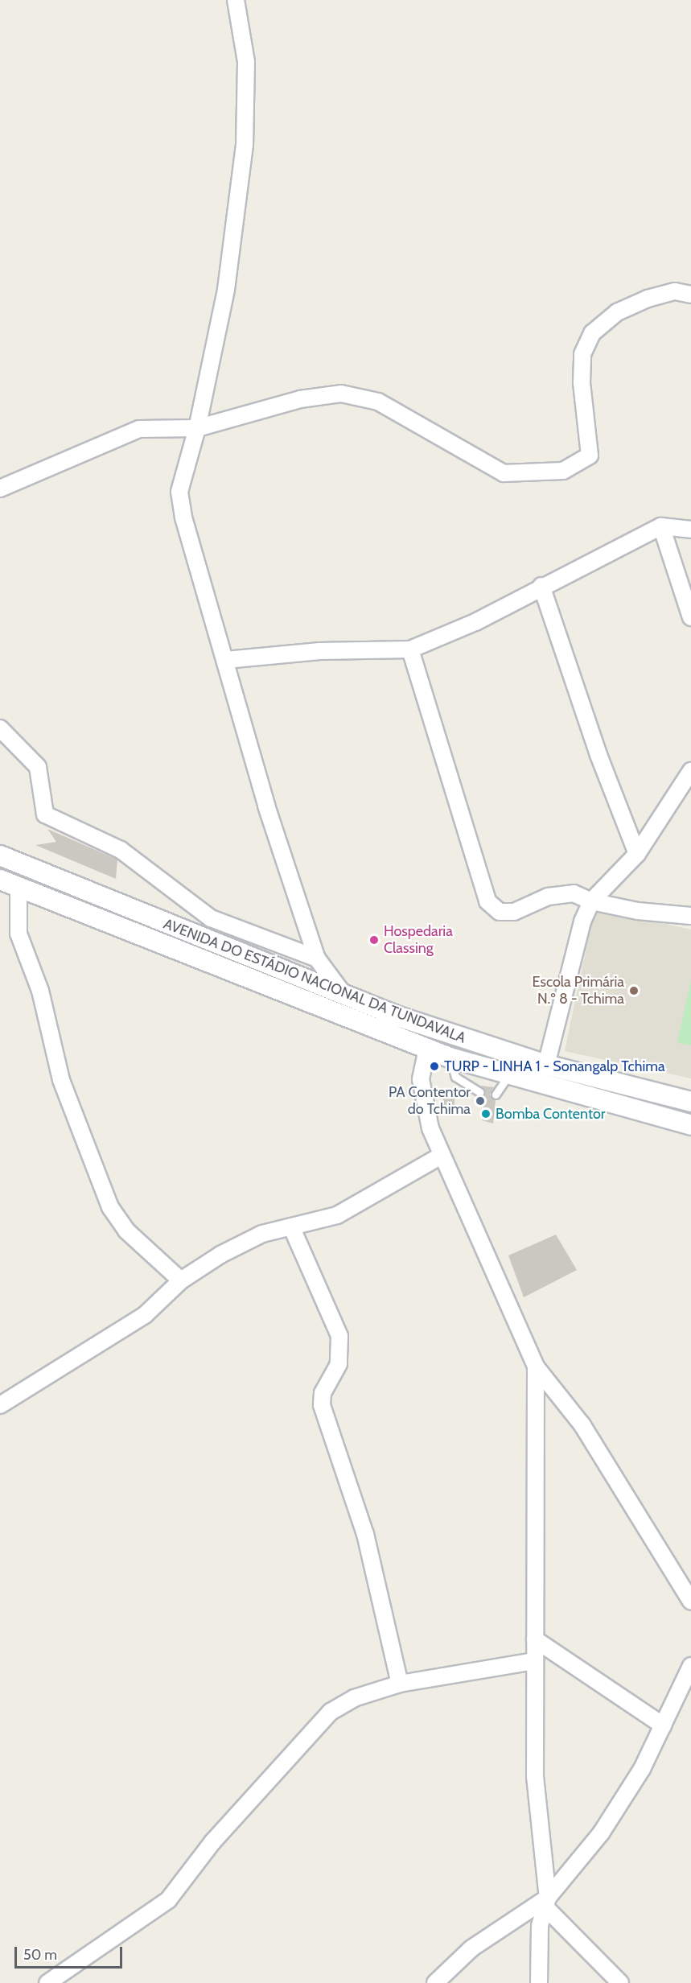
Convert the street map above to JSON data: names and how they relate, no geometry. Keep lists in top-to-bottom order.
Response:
{
  "streets": {
    "street": ["AVENIDA DO ESTÁDIO NACIONAL DA TUNDAVALA"]
  },
  "places": [
    "Hospedaria Classing",
    "Escola Primária N.º 8 - Tchima",
    "TURP - LINHA 1 - Sonangalp Tchima",
    "PA Contentor do Tchima",
    "Bomba Contentor"
  ],
  "scale_bar": "50 m"
}
